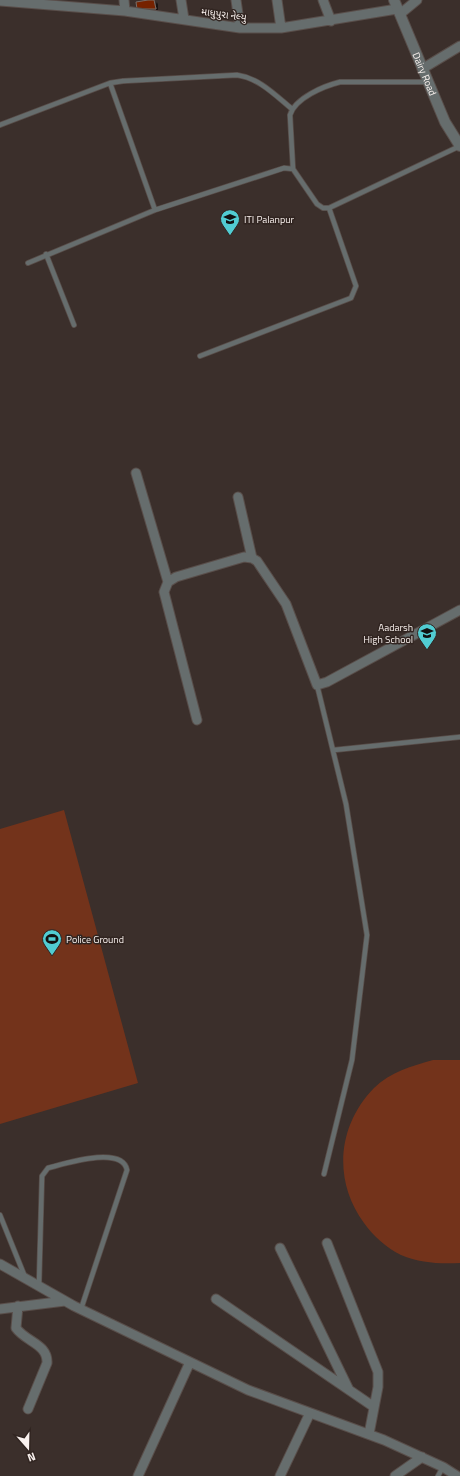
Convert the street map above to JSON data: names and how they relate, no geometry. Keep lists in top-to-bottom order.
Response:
{
  "streets": {
    "street": ["માધુપુરા નેલ્યુ", "Dairy Road"]
  },
  "crossings": [
    ["માધુપુરા નેલ્યુ", "Dairy Road"]
  ],
  "places": {
    "school or university": ["ITI Palanpur", "Aadarsh High School"],
    "sports": ["Police Ground"]
  },
  "north": "bottom"
}
